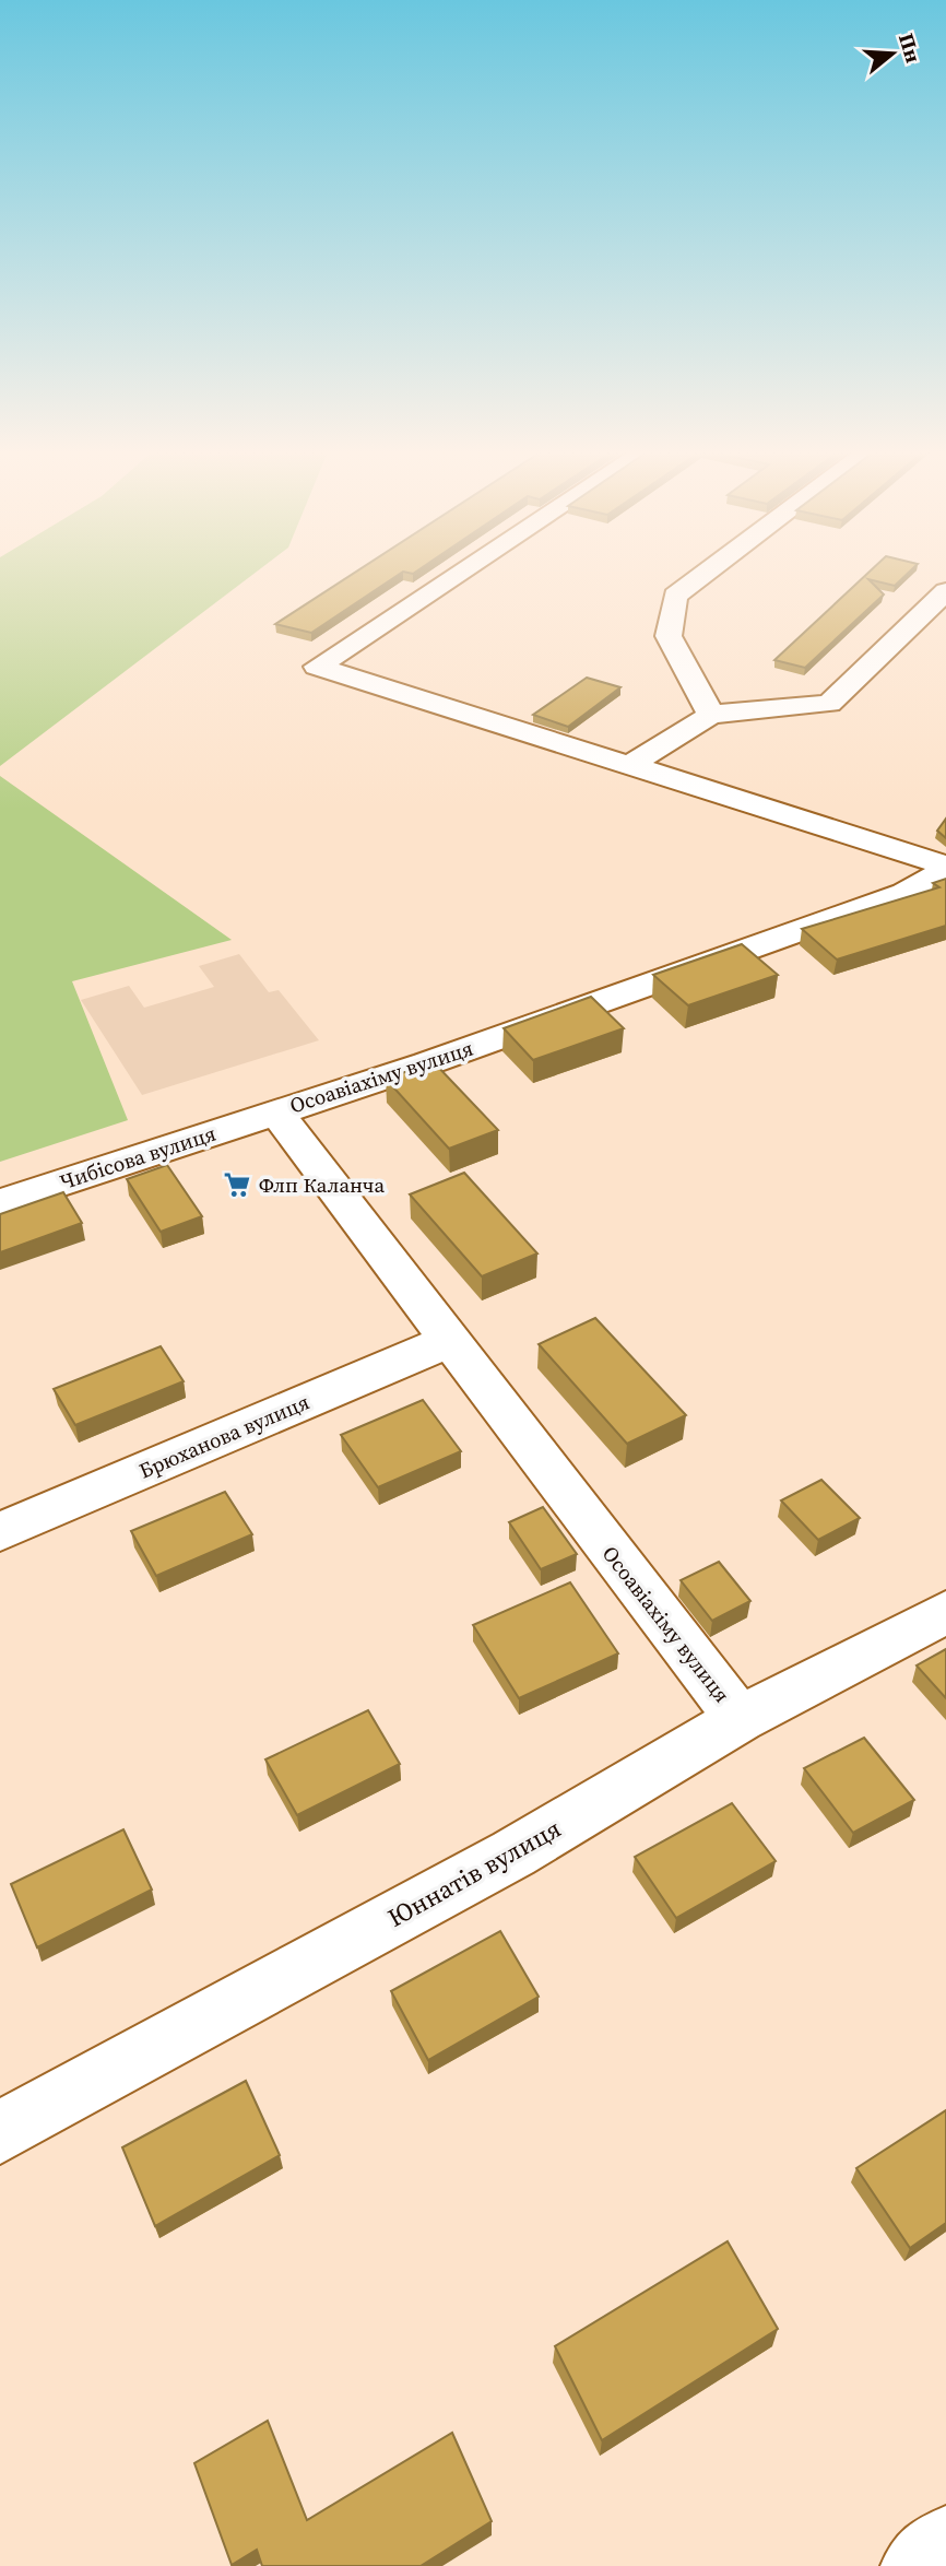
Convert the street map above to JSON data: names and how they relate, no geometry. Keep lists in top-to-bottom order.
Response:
{
  "streets": {
    "street": [
      "Осоавіахіму вулиця",
      "Чибісова вулиця",
      "Брюханова вулиця",
      "Юннатів вулиця"
    ]
  },
  "crossings": [
    ["Осоавіахіму вулиця", "Чибісова вулиця"],
    ["Осоавіахіму вулиця", "Брюханова вулиця"],
    ["Осоавіахіму вулиця", "Юннатів вулиця"]
  ],
  "places": {
    "supermarket": ["Флп Каланча"]
  },
  "north": "right"
}
